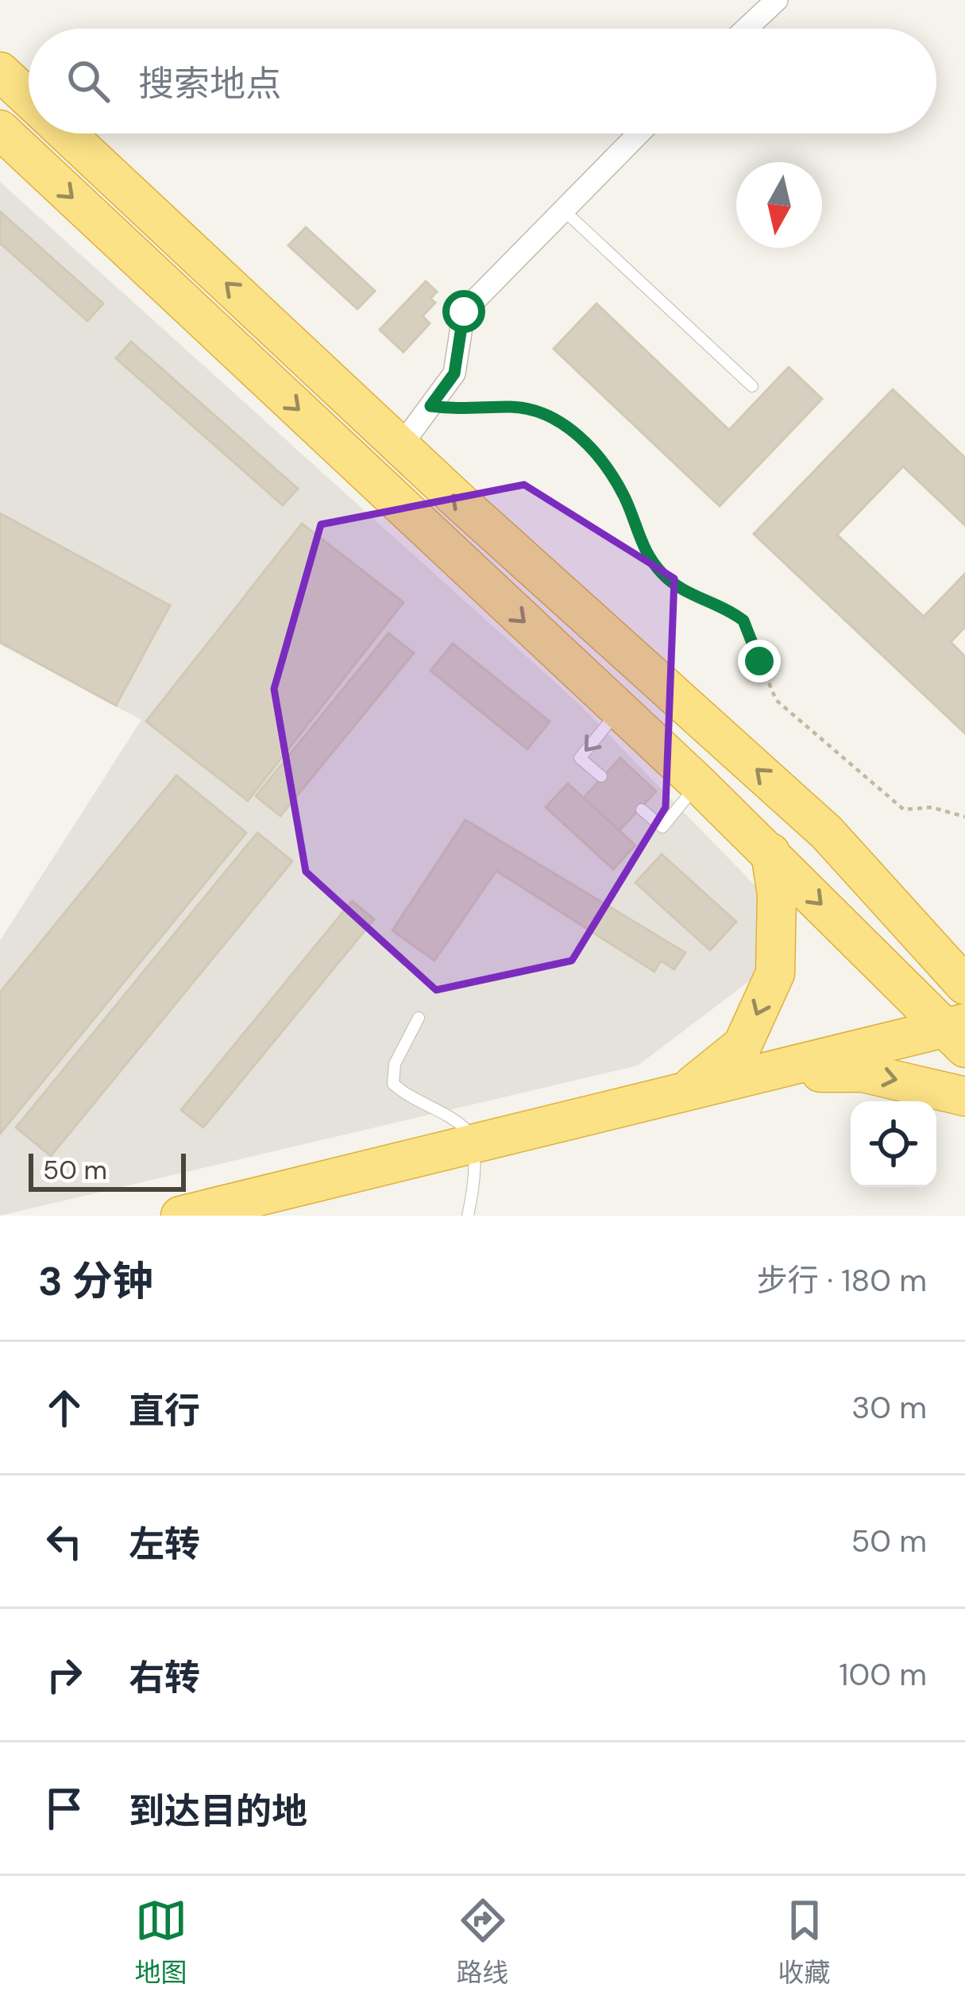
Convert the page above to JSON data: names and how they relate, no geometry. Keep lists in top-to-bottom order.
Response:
{
  "scale_bar": "50 m",
  "north": "bottom",
  "page": {
    "search": "搜索地点",
    "scale": "50 m",
    "heading": ["3 分钟", "步行 · 180 m"],
    "list": [
      ["直行", "30 m"],
      ["左转", "50 m"],
      ["右转", "100 m"],
      "到达目的地"
    ],
    "nav": ["地图", "路线", "收藏"]
  }
}
